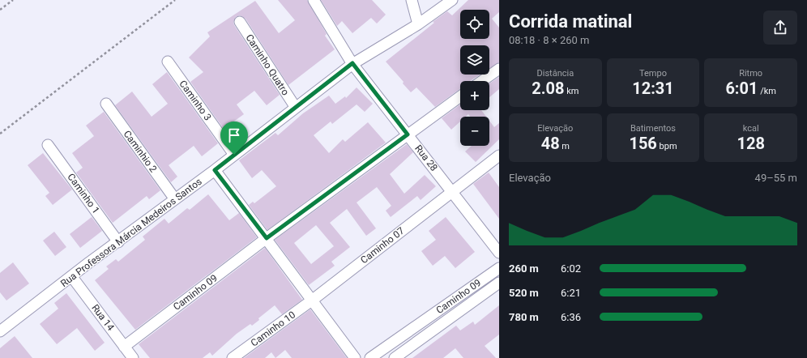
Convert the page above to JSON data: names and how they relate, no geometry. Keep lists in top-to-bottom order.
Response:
{
  "streets": {
    "street": [
      "Caminho Quatro",
      "Caminho 3",
      "Caminhio 2",
      "Rua 28",
      "Caminho 1",
      "Rua Professora Márcia Medeiros Santos",
      "Caminho 07",
      "Caminho 09",
      "Rua 14",
      "Caminho 10"
    ]
  },
  "crossings": [
    ["Caminho Quatro", "Rua Professora Márcia Medeiros Santos"],
    ["Caminho 3", "Rua Professora Márcia Medeiros Santos"],
    ["Caminhio 2", "Rua Professora Márcia Medeiros Santos"],
    ["Rua 28", "Rua Professora Márcia Medeiros Santos"],
    ["Rua 28", "Caminho 07"],
    ["Rua 28", "Caminho 09"],
    ["Caminho 1", "Rua Professora Márcia Medeiros Santos"],
    ["Rua Professora Márcia Medeiros Santos", "Rua 14"],
    ["Caminho 07", "Caminho 10"],
    ["Caminho 09", "Rua 14"]
  ],
  "page": {
    "heading": ["Corrida matinal", "08:18 · 8 × 260 m"],
    "map_buttons": ["+", "−"],
    "stats": [
      ["Distância", "2.08 km"],
      ["Tempo", "12:31"],
      ["Ritmo", "6:01 /km"],
      ["Elevação", "48 m"],
      ["Batimentos", "156 bpm"],
      ["kcal", "128"]
    ],
    "chart": ["Elevação", "49–55 m"],
    "list": [
      {
        "name": "260 m",
        "note": "6:02"
      },
      {
        "name": "520 m",
        "note": "6:21"
      },
      {
        "name": "780 m",
        "note": "6:36"
      }
    ]
  }
}
